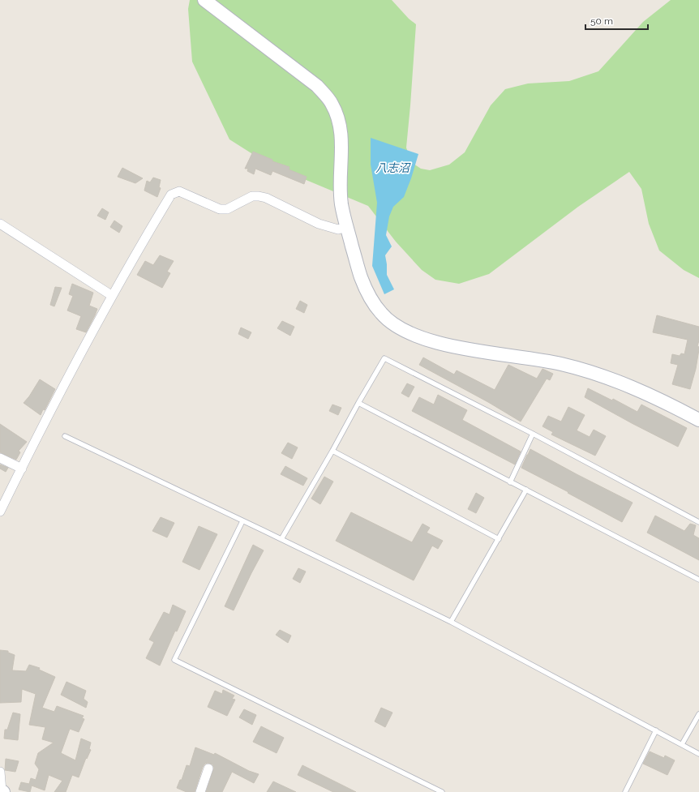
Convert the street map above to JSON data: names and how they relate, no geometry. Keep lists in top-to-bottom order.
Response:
{
  "water": ["八志沼"],
  "scale_bar": "50 m"
}
